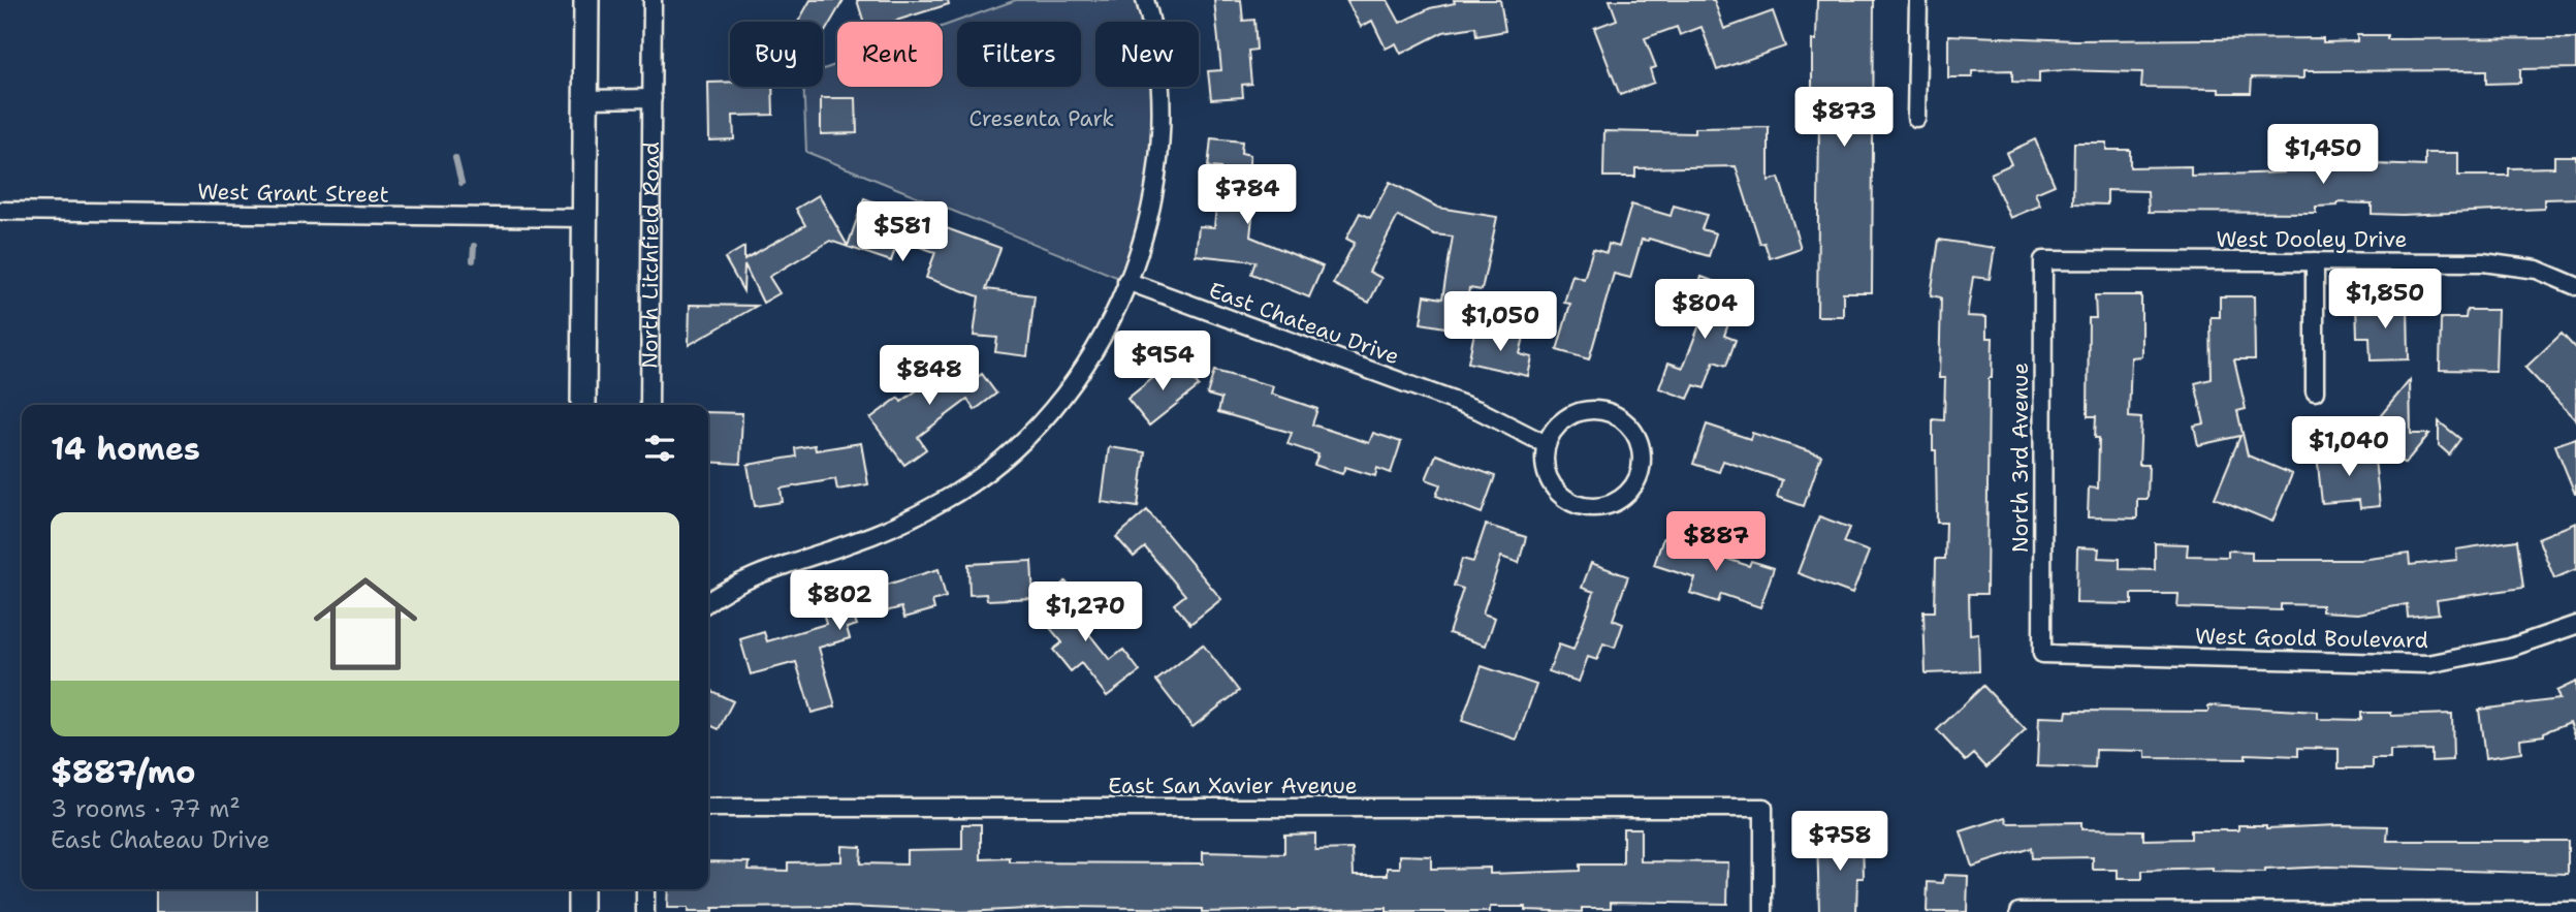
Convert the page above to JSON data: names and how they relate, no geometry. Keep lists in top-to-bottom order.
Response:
{
  "streets": {
    "street": [
      "West Grant Street",
      "West Dooley Drive",
      "North Litchfield Road",
      "East Chateau Drive",
      "North 3rd Avenue",
      "West Goold Boulevard",
      "East San Xavier Avenue"
    ]
  },
  "crossings": [
    ["West Dooley Drive", "North 3rd Avenue"],
    ["North 3rd Avenue", "West Goold Boulevard"]
  ],
  "parks": ["Cresenta Park"],
  "page": {
    "chip": [
      "Buy",
      "Rent",
      "Filters",
      "New"
    ],
    "price": [
      "$873",
      "$1,450",
      "$784",
      "$581",
      "$1,850",
      "$804",
      "$1,050",
      "$954",
      "$848",
      "$1,040",
      "$887",
      "$802",
      "$1,270",
      "$758"
    ],
    "heading": "14 homes",
    "list": [
      {
        "name": "$887/mo",
        "note": "3 rooms · 77 m² · East Chateau Drive"
      }
    ]
  }
}
